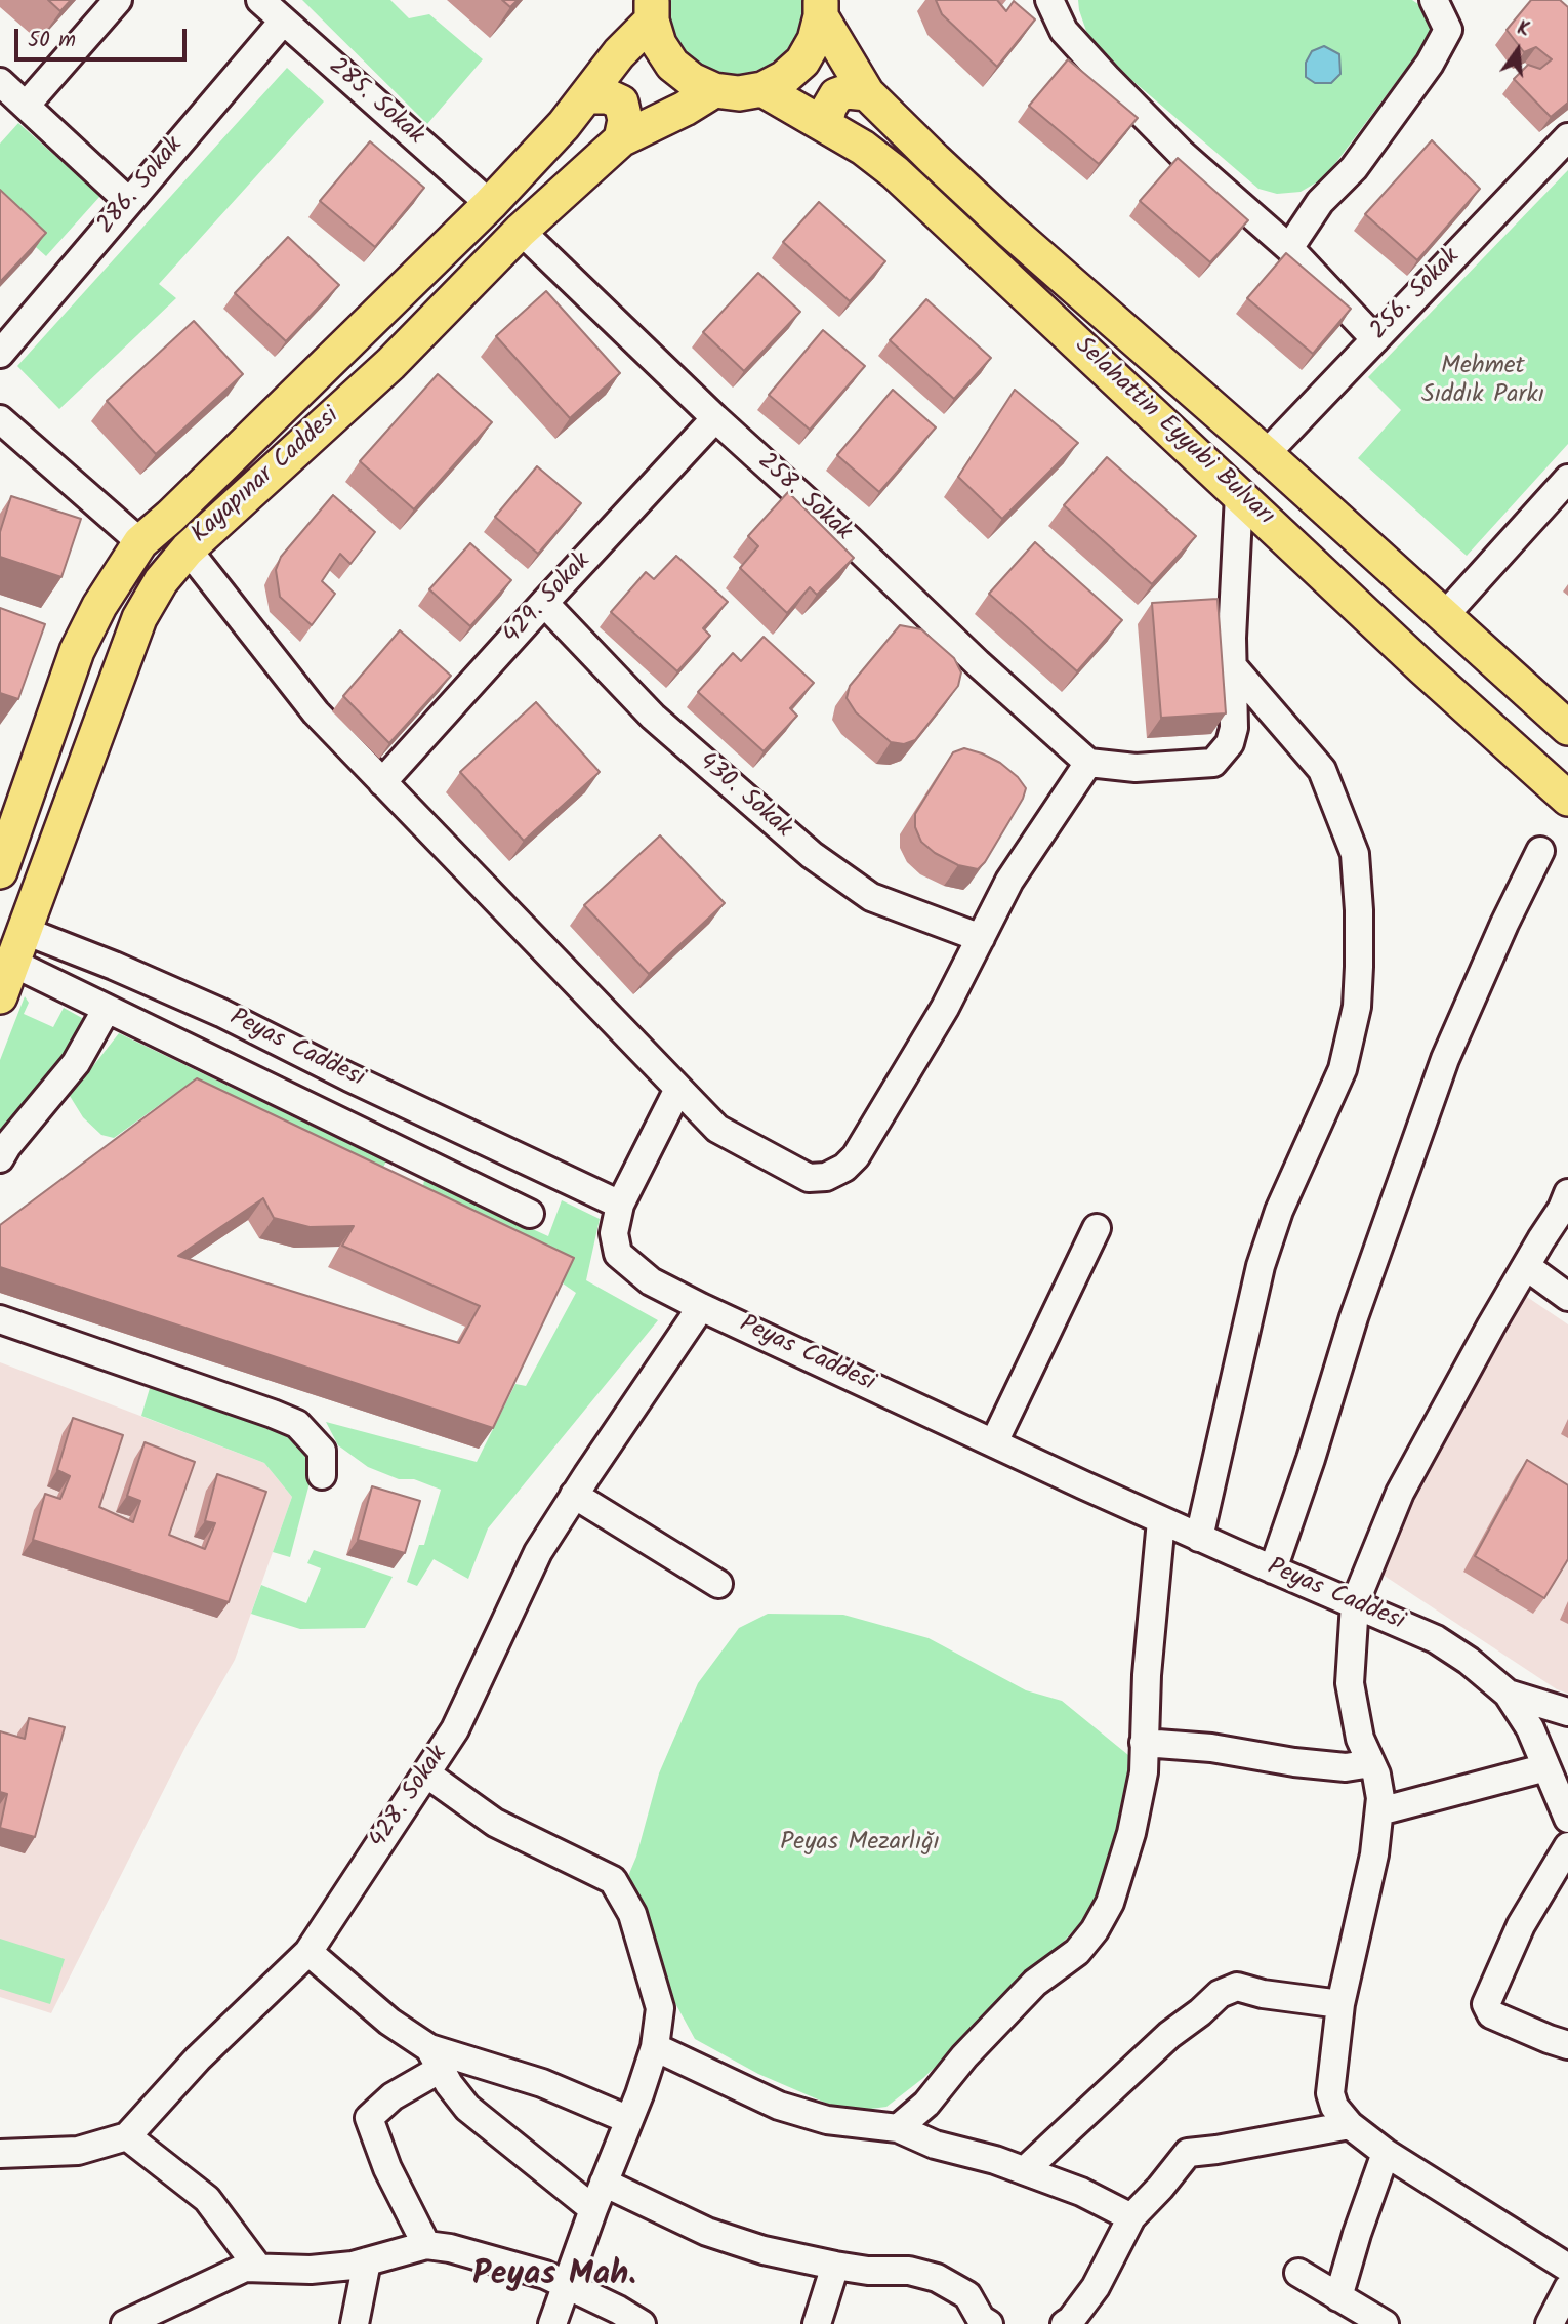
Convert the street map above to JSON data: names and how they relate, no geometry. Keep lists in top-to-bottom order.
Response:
{
  "streets": {
    "main road": ["Selahattin Eyyubi Bulvarı", "Kayapınar Caddesi"],
    "street": [
      "285. Sokak",
      "286. Sokak",
      "256. Sokak",
      "258. Sokak",
      "429. Sokak",
      "430. Sokak",
      "Peyas Caddesi",
      "428. Sokak"
    ]
  },
  "crossings": [
    ["285. Sokak", "286. Sokak"],
    ["285. Sokak", "Kayapınar Caddesi"],
    ["256. Sokak", "Selahattin Eyyubi Bulvarı"],
    ["Kayapınar Caddesi", "258. Sokak"],
    ["Kayapınar Caddesi", "Peyas Caddesi"],
    ["258. Sokak", "429. Sokak"],
    ["429. Sokak", "430. Sokak"],
    ["Peyas Caddesi", "428. Sokak"]
  ],
  "districts": ["Peyas Mah."],
  "parks": ["Mehmet Sıddık Parkı", "Peyas Mezarlığı"],
  "scale_bar": "50 m",
  "north": "top"
}
